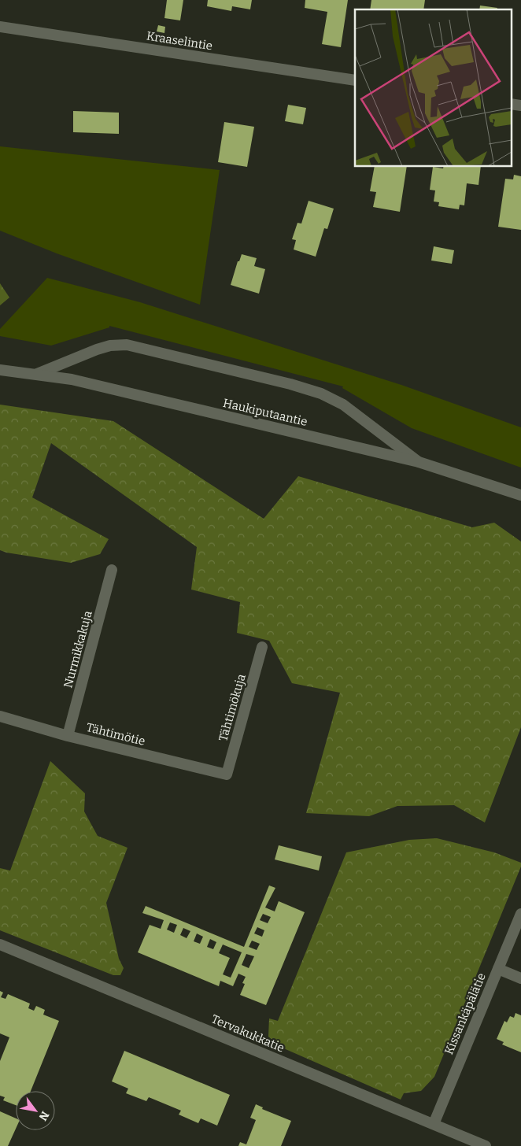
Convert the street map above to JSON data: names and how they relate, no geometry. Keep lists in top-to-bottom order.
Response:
{
  "streets": {
    "street": [
      "Kraaselintie",
      "Haukiputaantie",
      "Nurmikkakuja",
      "Tähtimökuja",
      "Tähtimötie",
      "Kissankäpälätie",
      "Tervakukkatie"
    ]
  },
  "crossings": [
    ["Nurmikkakuja", "Tähtimötie"],
    ["Tähtimökuja", "Tähtimötie"],
    ["Kissankäpälätie", "Tervakukkatie"]
  ],
  "north": "bottom right"
}
